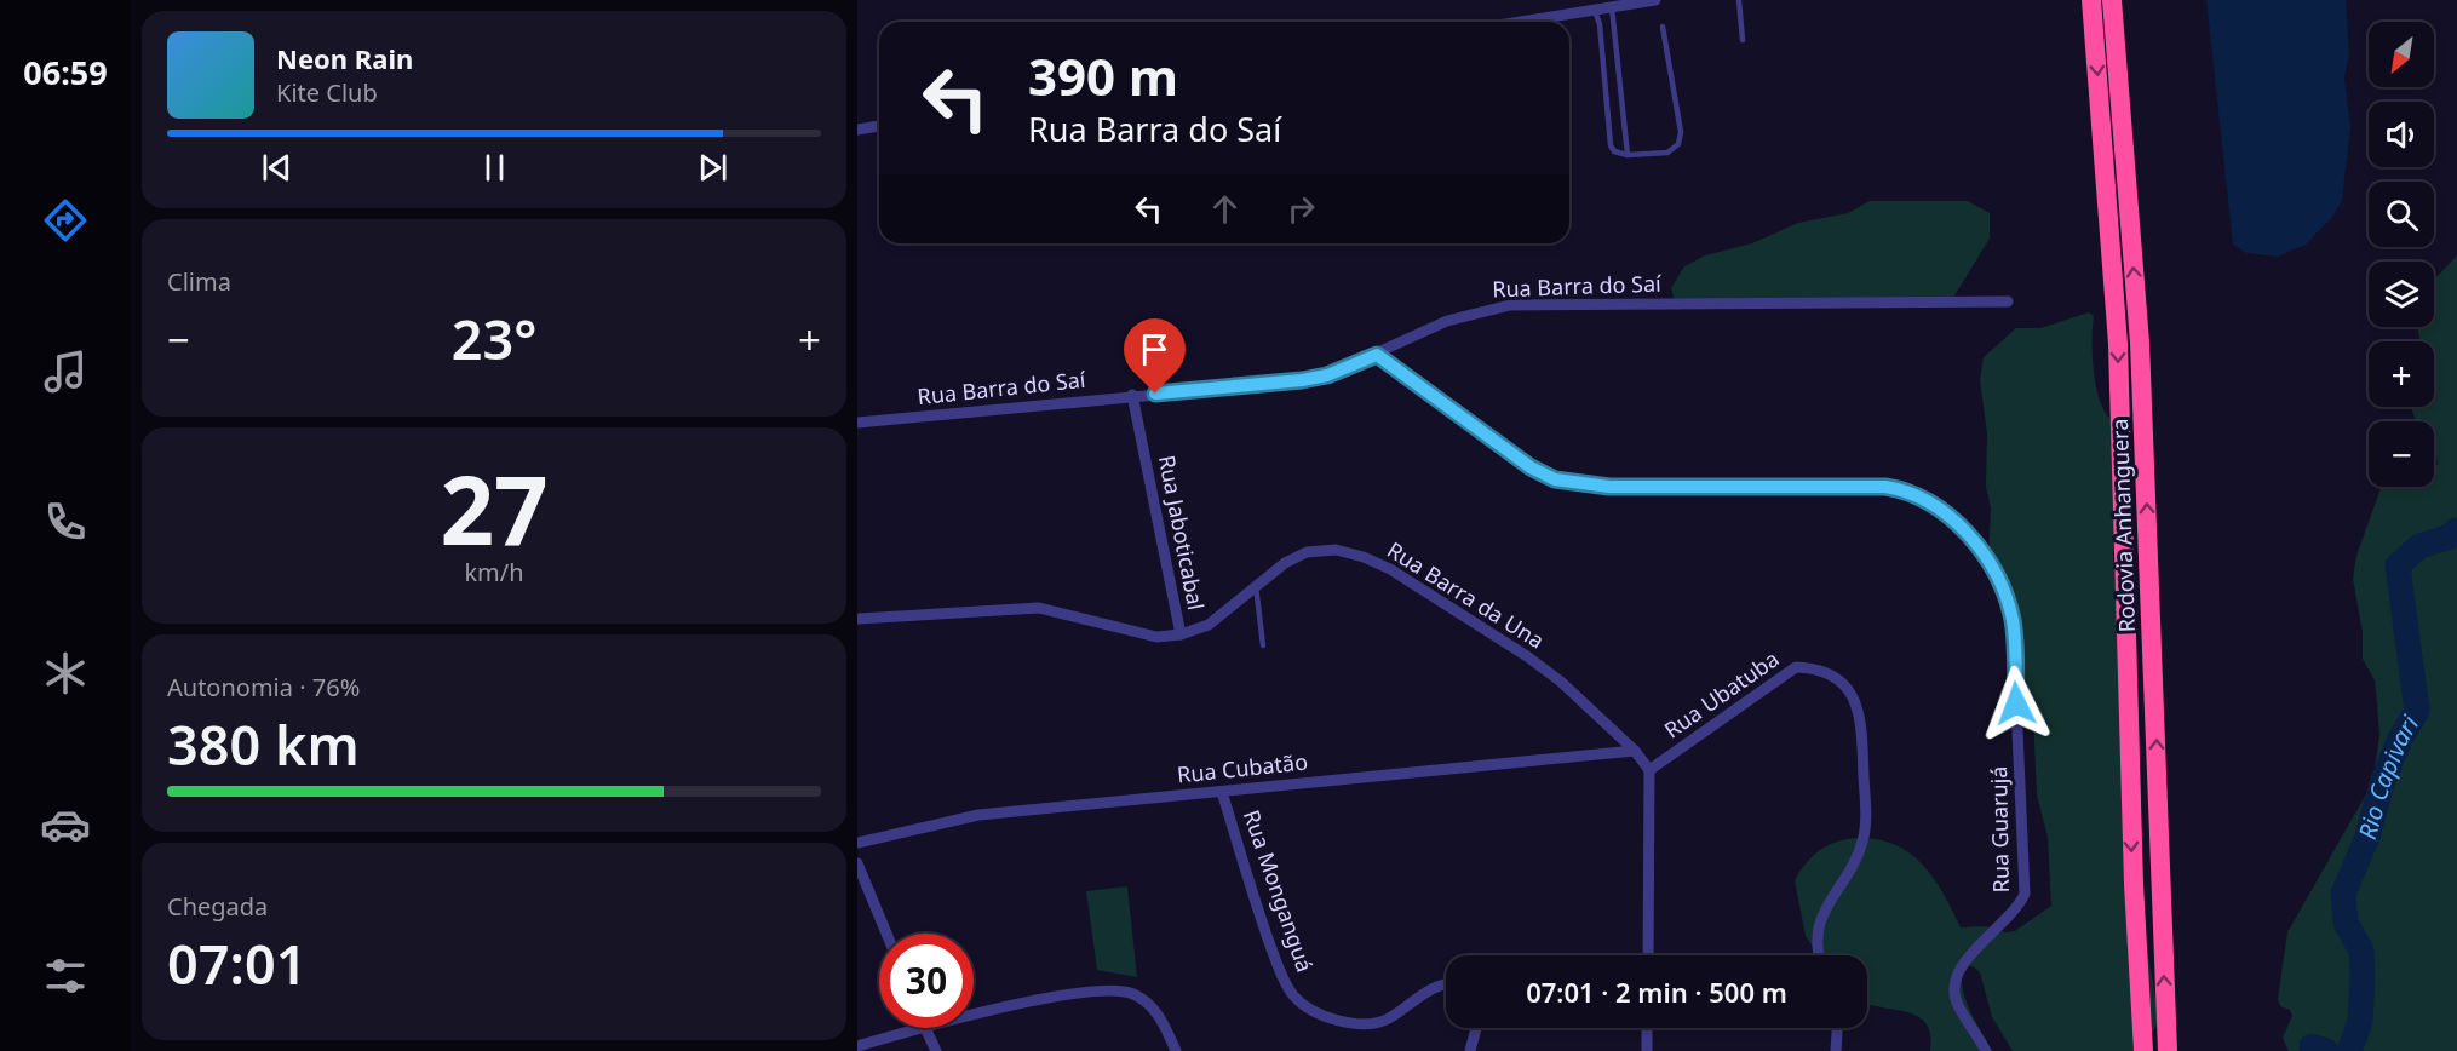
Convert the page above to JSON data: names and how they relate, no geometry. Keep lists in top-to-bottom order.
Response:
{
  "streets": {
    "highway": ["Rodovia Anhanguera"],
    "street": [
      "Rua Barra do Saí",
      "Rua Jaboticabal",
      "Rua Barra da Una",
      "Rua Ubatuba",
      "Rua Cubatão",
      "Rua Guarujá",
      "Rua Monganguá"
    ]
  },
  "crossings": [
    ["Rua Barra do Saí", "Rua Jaboticabal"],
    ["Rua Barra do Saí", "Rua Guarujá"],
    ["Rua Jaboticabal", "Rua Barra da Una"],
    ["Rua Barra da Una", "Rua Ubatuba"],
    ["Rua Barra da Una", "Rua Cubatão"],
    ["Rua Cubatão", "Rua Monganguá"]
  ],
  "water": ["Rio Capivari"],
  "north": "bottom left",
  "page": {
    "tabs": "06:59",
    "map_buttons": ["+", "−"],
    "turn": ["390 m", "Rua Barra do Saí"],
    "song": ["Neon Rain", "Kite Club"],
    "tile": [
      "Clima",
      ["27", "km/h"],
      ["Autonomia · 76%", "380 km"],
      ["Chegada", "07:01"]
    ],
    "heat": ["−", "23°", "+"],
    "limit": "30",
    "trip": "07:01 · 2 min · 500 m"
  }
}
